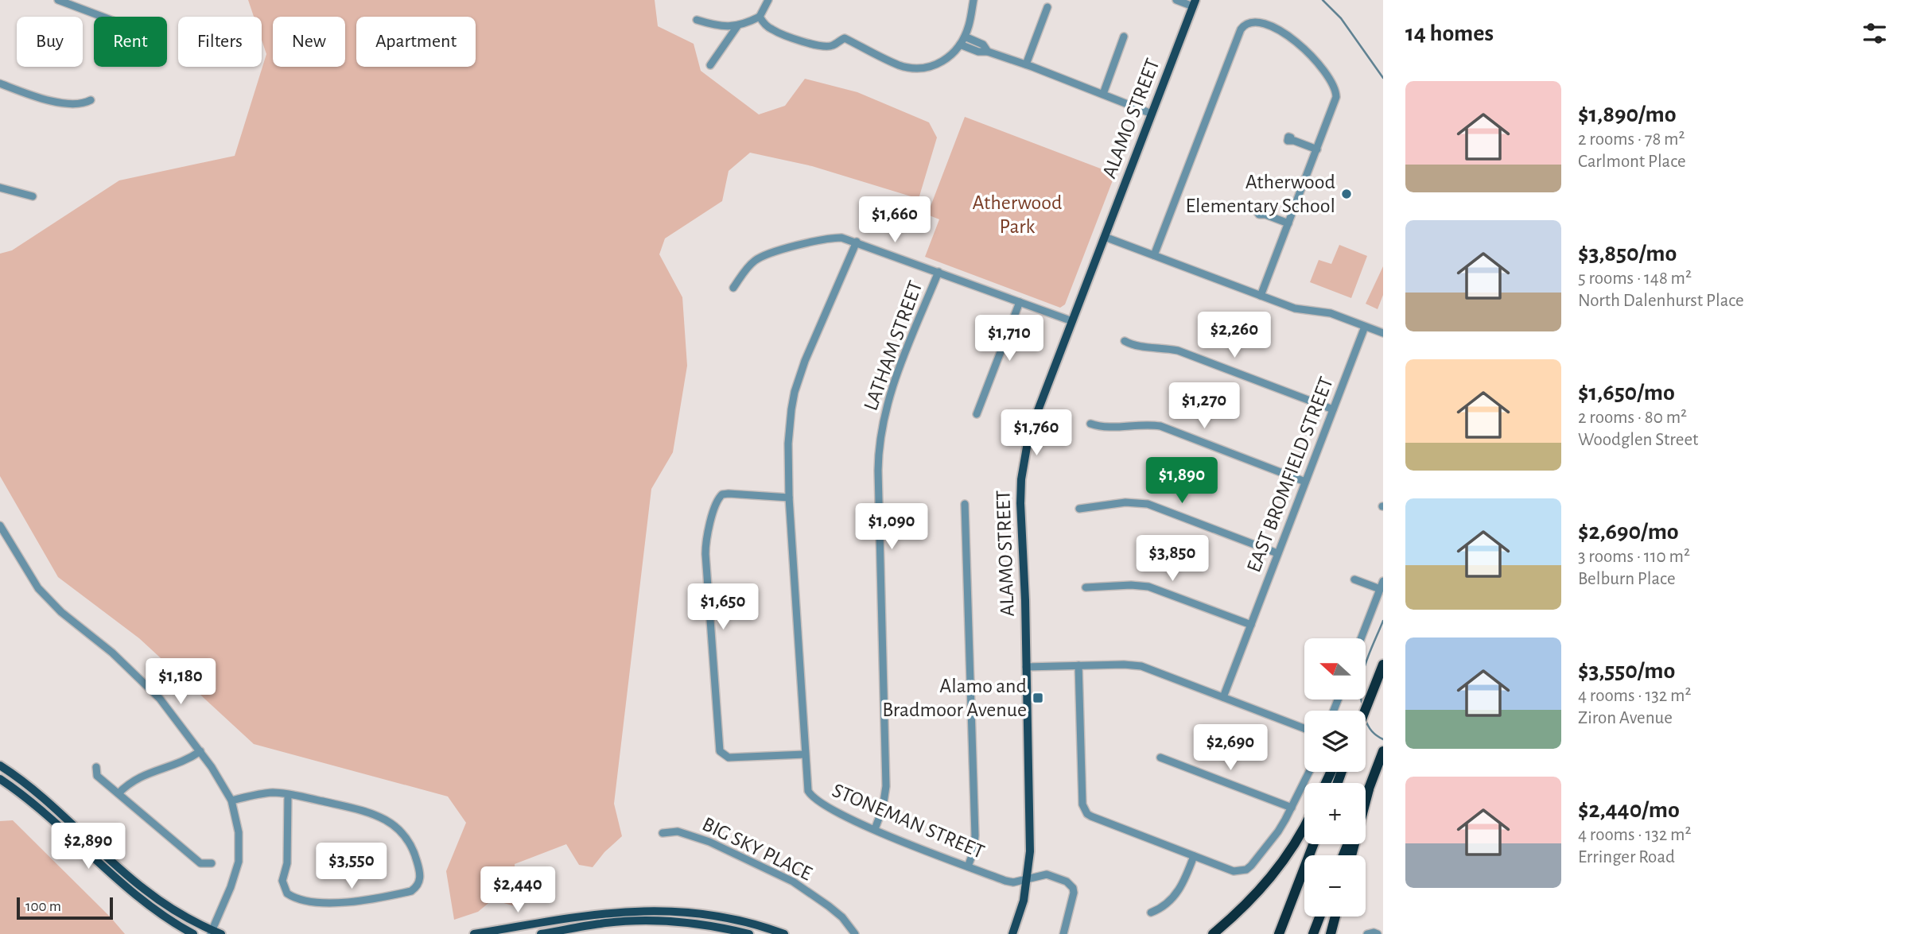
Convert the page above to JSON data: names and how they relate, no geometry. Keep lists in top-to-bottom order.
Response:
{
  "streets": {
    "main road": ["ALAMO STREET"],
    "street": [
      "LATHAM STREET",
      "EAST BROMFIELD STREET",
      "STONEMAN STREET",
      "BIG SKY PLACE"
    ]
  },
  "crossings": [
    ["ALAMO STREET", "STONEMAN STREET"],
    ["LATHAM STREET", "STONEMAN STREET"]
  ],
  "parks": ["Atherwood Park"],
  "places": {
    "other": ["Atherwood Elementary School"],
    "transit": ["Alamo and Bradmoor Avenue"]
  },
  "scale_bar": "100 m",
  "north": "left",
  "page": {
    "heading": "14 homes",
    "chip": [
      "Buy",
      "Rent",
      "Filters",
      "New",
      "Apartment"
    ],
    "list": [
      {
        "name": "$1,890/mo",
        "note": "2 rooms · 78 m² · Carlmont Place"
      },
      {
        "name": "$3,850/mo",
        "note": "5 rooms · 148 m² · North Dalenhurst Place"
      },
      {
        "name": "$1,650/mo",
        "note": "2 rooms · 80 m² · Woodglen Street"
      },
      {
        "name": "$2,690/mo",
        "note": "3 rooms · 110 m² · Belburn Place"
      },
      {
        "name": "$3,550/mo",
        "note": "4 rooms · 132 m² · Ziron Avenue"
      },
      {
        "name": "$2,440/mo",
        "note": "4 rooms · 132 m² · Erringer Road"
      }
    ],
    "price": [
      "$1,660",
      "$2,260",
      "$1,710",
      "$1,270",
      "$1,760",
      "$1,890",
      "$1,090",
      "$3,850",
      "$1,650",
      "$1,180",
      "$2,690",
      "$2,890",
      "$3,550",
      "$2,440"
    ],
    "map_buttons": ["+", "−"],
    "scale": "100 m"
  }
}
